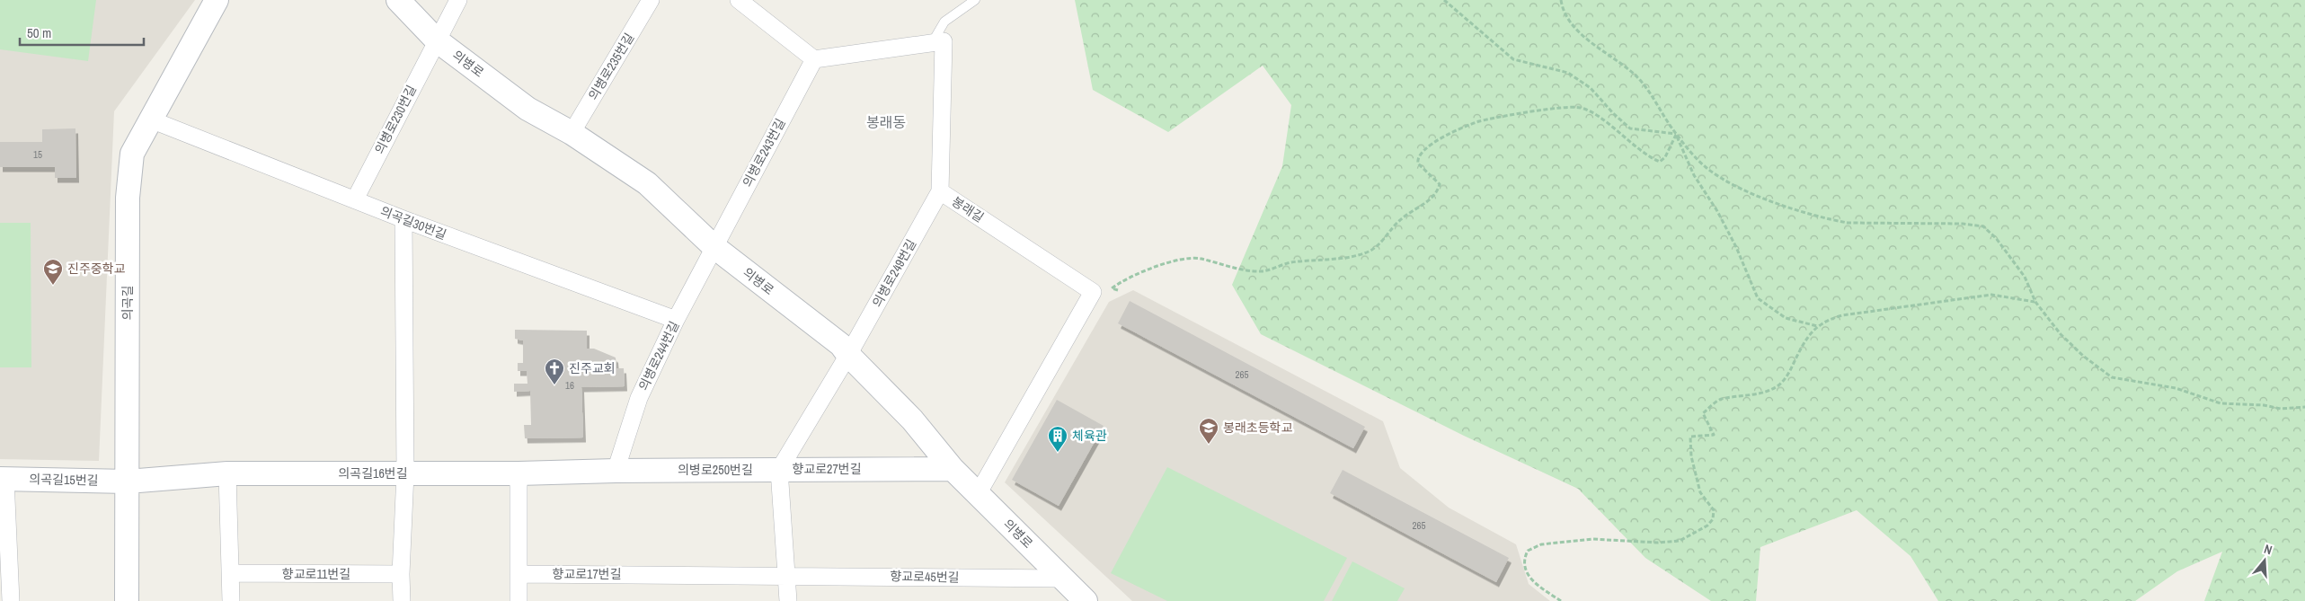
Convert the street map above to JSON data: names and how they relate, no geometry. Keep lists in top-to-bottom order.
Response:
{
  "streets": {
    "street": [
      "의병로",
      "의병로235번길",
      "의병로230번길",
      "의병로243번길",
      "봉래길",
      "의곡길30번길",
      "의병로249번길",
      "의곡길",
      "의병로244번길",
      "향교로27번길",
      "의병로250번길",
      "의곡길16번길",
      "의곡길15번길",
      "향교로11번길",
      "향교로17번길",
      "향교로45번길"
    ]
  },
  "crossings": [
    ["의병로", "의병로235번길"],
    ["의병로", "의병로230번길"],
    ["의병로", "의병로243번길"],
    ["의병로", "봉래길"],
    ["의병로", "의병로249번길"],
    ["의병로", "의병로244번길"],
    ["의병로", "향교로27번길"],
    ["의병로", "향교로45번길"],
    ["의병로230번길", "의곡길30번길"],
    ["의병로243번길", "의병로244번길"],
    ["봉래길", "의병로249번길"],
    ["의곡길30번길", "의곡길"],
    ["의곡길30번길", "의병로244번길"],
    ["의곡길", "의곡길16번길"],
    ["의곡길", "의곡길15번길"],
    ["의병로244번길", "의병로250번길"],
    ["향교로27번길", "의병로250번길"],
    ["향교로27번길", "향교로17번길"],
    ["향교로27번길", "향교로45번길"],
    ["의병로250번길", "의곡길16번길"],
    ["의곡길16번길", "의곡길15번길"],
    ["향교로17번길", "향교로45번길"]
  ],
  "districts": ["봉래동"],
  "places": {
    "school or university": ["진주중학교", "봉래초등학교"],
    "church": ["진주교회"],
    "building": ["체육관"]
  },
  "house_numbers": [
    "15",
    "265",
    "16",
    "265"
  ],
  "scale_bar": "50 m",
  "north": "top"
}
